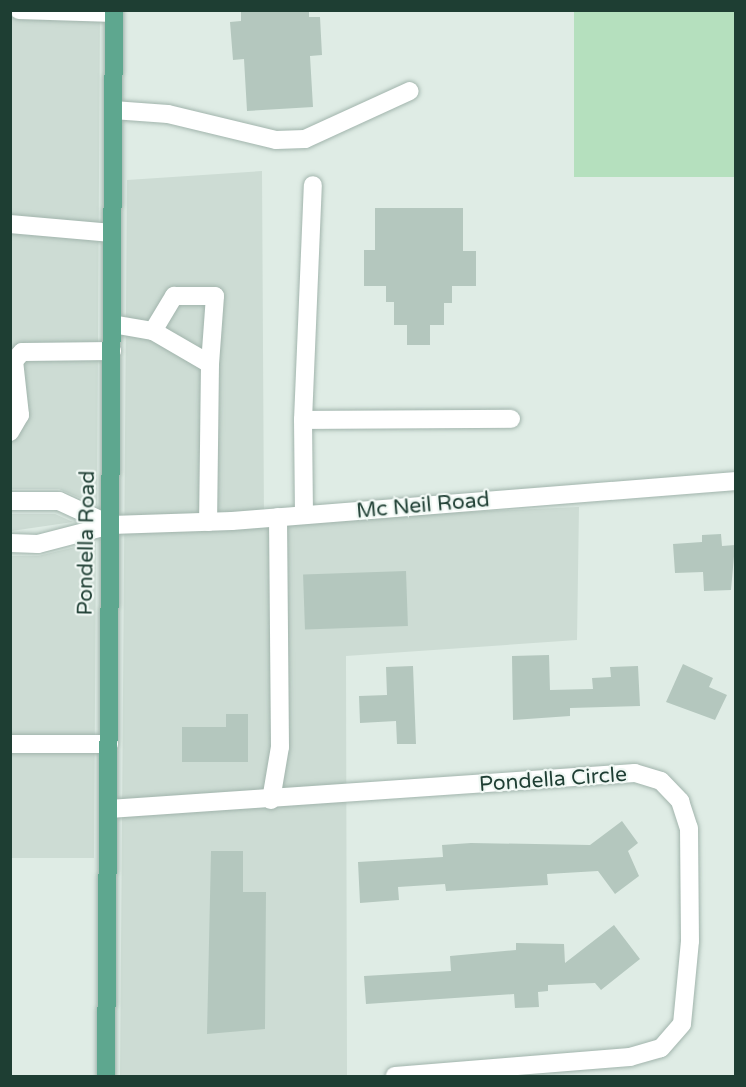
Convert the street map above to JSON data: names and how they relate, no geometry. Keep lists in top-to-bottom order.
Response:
{
  "streets": {
    "main road": ["Pondella Road"],
    "street": ["Mc Neil Road", "Pondella Circle"]
  },
  "crossings": [
    ["Mc Neil Road", "Pondella Road"],
    ["Pondella Road", "Pondella Circle"]
  ]
}
